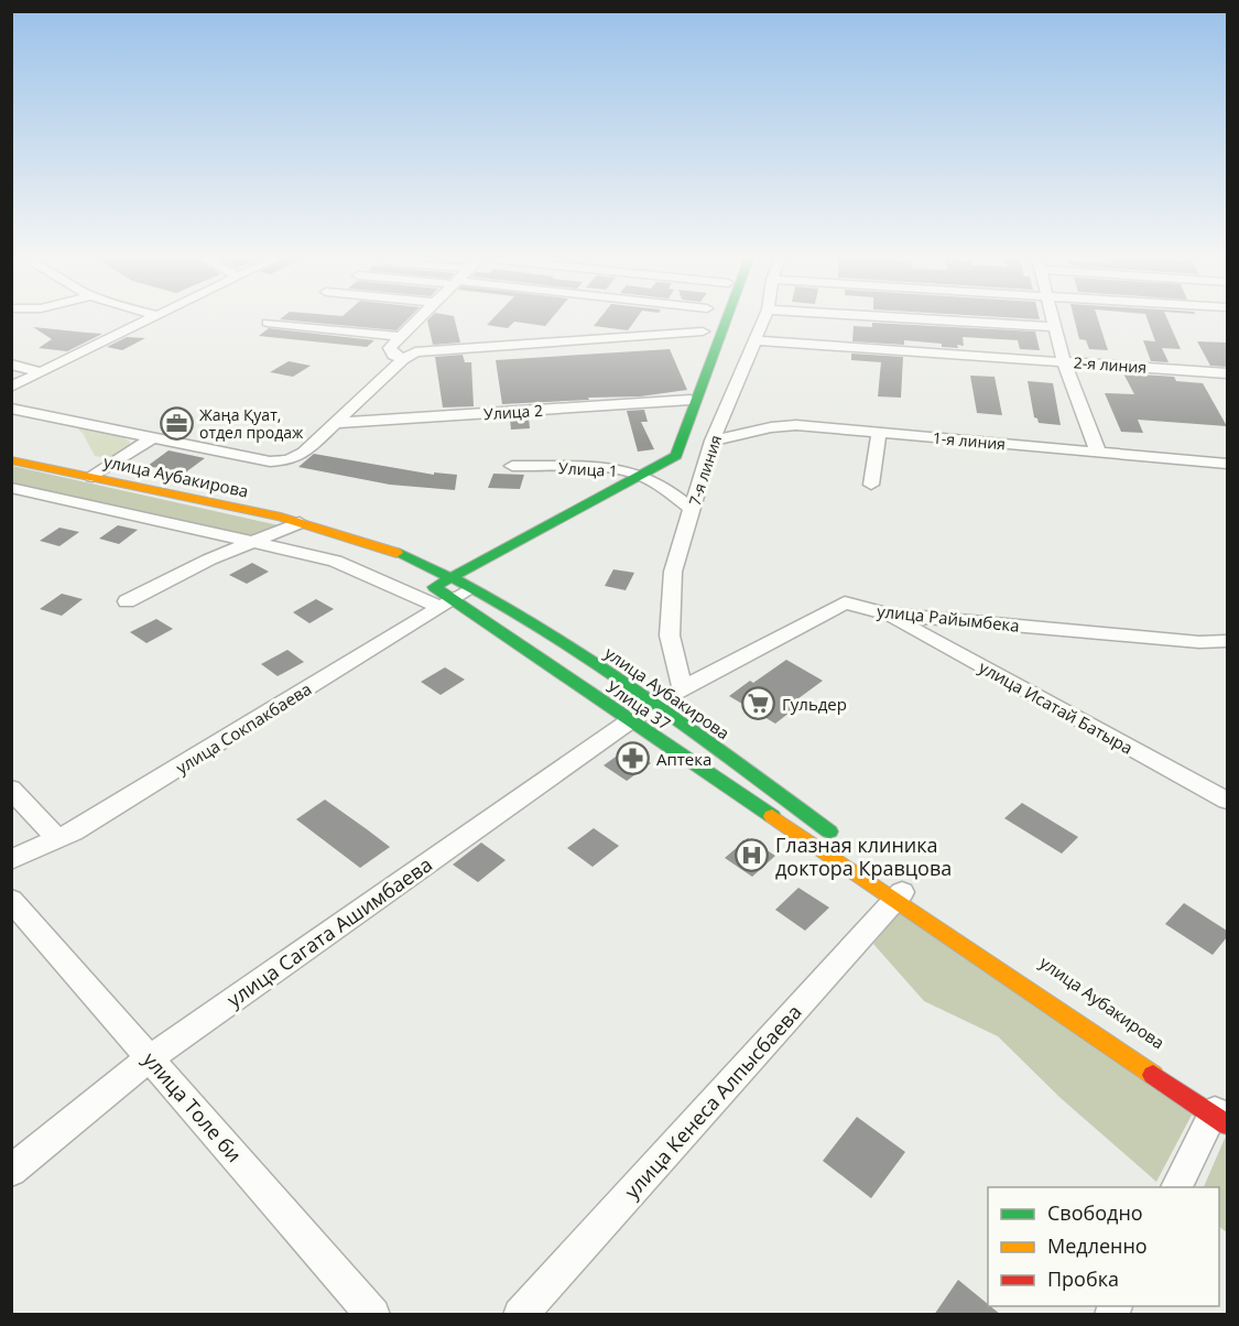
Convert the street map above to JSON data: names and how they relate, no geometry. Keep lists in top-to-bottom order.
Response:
{
  "streets": {
    "street": [
      "2-я линия",
      "Улица 2",
      "1-я линия",
      "Улица 1",
      "7-я линия",
      "улица Аубакирова",
      "улица Райымбека",
      "Улица 37",
      "улица Исатай Батыра",
      "улица Сокпакбаева",
      "улица Сагата Ашимбаева",
      "улица Кенеса Алпысбаева",
      "улица Толе би"
    ]
  },
  "crossings": [
    ["2-я линия", "7-я линия"],
    ["1-я линия", "7-я линия"],
    ["Улица 1", "7-я линия"],
    ["7-я линия", "улица Райымбека"],
    ["улица Аубакирова", "улица Райымбека"],
    ["улица Аубакирова", "Улица 37"],
    ["улица Аубакирова", "улица Сокпакбаева"],
    ["улица Аубакирова", "улица Сагата Ашимбаева"],
    ["улица Аубакирова", "улица Кенеса Алпысбаева"],
    ["улица Райымбека", "улица Исатай Батыра"],
    ["улица Райымбека", "улица Сагата Ашимбаева"],
    ["улица Сагата Ашимбаева", "улица Толе би"]
  ],
  "places": {
    "office": ["Жаңа Қуат, отдел продаж"],
    "supermarket": ["Гульдер"],
    "pharmacy": ["Аптека"],
    "hospital": ["Глазная клиника доктора Кравцова"]
  },
  "legend": ["Свободно", "Медленно", "Пробка"]
}
